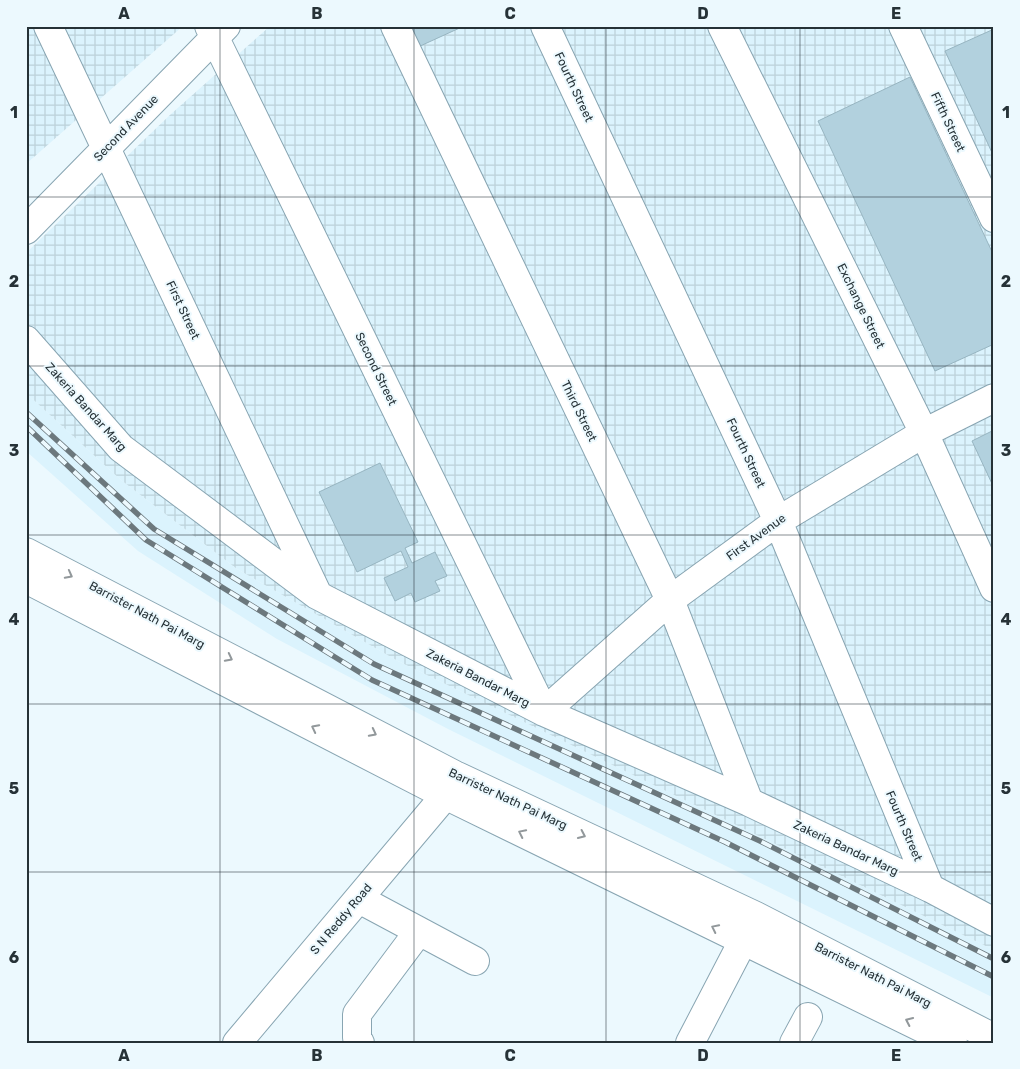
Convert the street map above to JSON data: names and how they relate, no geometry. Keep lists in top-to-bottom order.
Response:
{
  "streets": {
    "main road": [
      "Fourth Street",
      "Fifth Street",
      "Second Avenue",
      "Exchange Street",
      "First Street",
      "Second Street",
      "Zakeria Bandar Marg",
      "Third Street",
      "First Avenue",
      "Barrister Nath Pai Marg",
      "S N Reddy Road"
    ]
  },
  "crossings": [
    ["Fourth Street", "Zakeria Bandar Marg"],
    ["Fourth Street", "First Avenue"],
    ["Second Avenue", "First Street"],
    ["Second Avenue", "Second Street"],
    ["Exchange Street", "First Avenue"],
    ["First Street", "Zakeria Bandar Marg"],
    ["Second Street", "Zakeria Bandar Marg"],
    ["Second Street", "First Avenue"],
    ["Zakeria Bandar Marg", "Third Street"],
    ["Zakeria Bandar Marg", "First Avenue"],
    ["Third Street", "First Avenue"],
    ["Barrister Nath Pai Marg", "S N Reddy Road"]
  ],
  "grid": {
    "columns": [
      "A",
      "B",
      "C",
      "D",
      "E"
    ],
    "rows": [
      "1",
      "2",
      "3",
      "4",
      "5",
      "6"
    ]
  }
}
